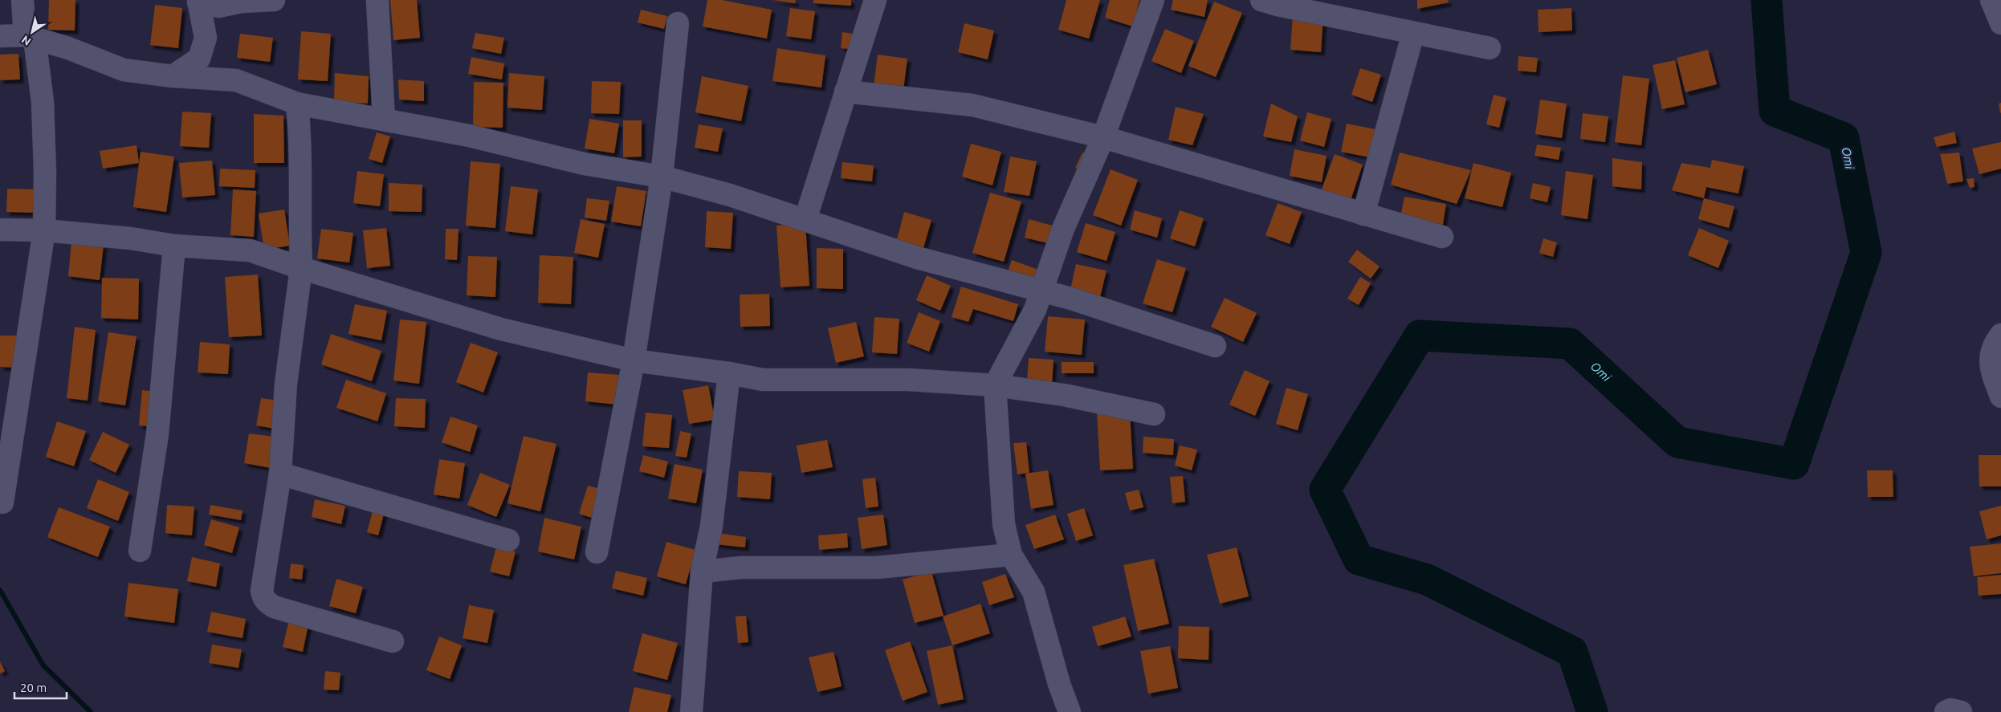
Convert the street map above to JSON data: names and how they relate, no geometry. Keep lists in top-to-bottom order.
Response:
{
  "water": ["Omi"],
  "scale_bar": "20 m",
  "north": "bottom left"
}
